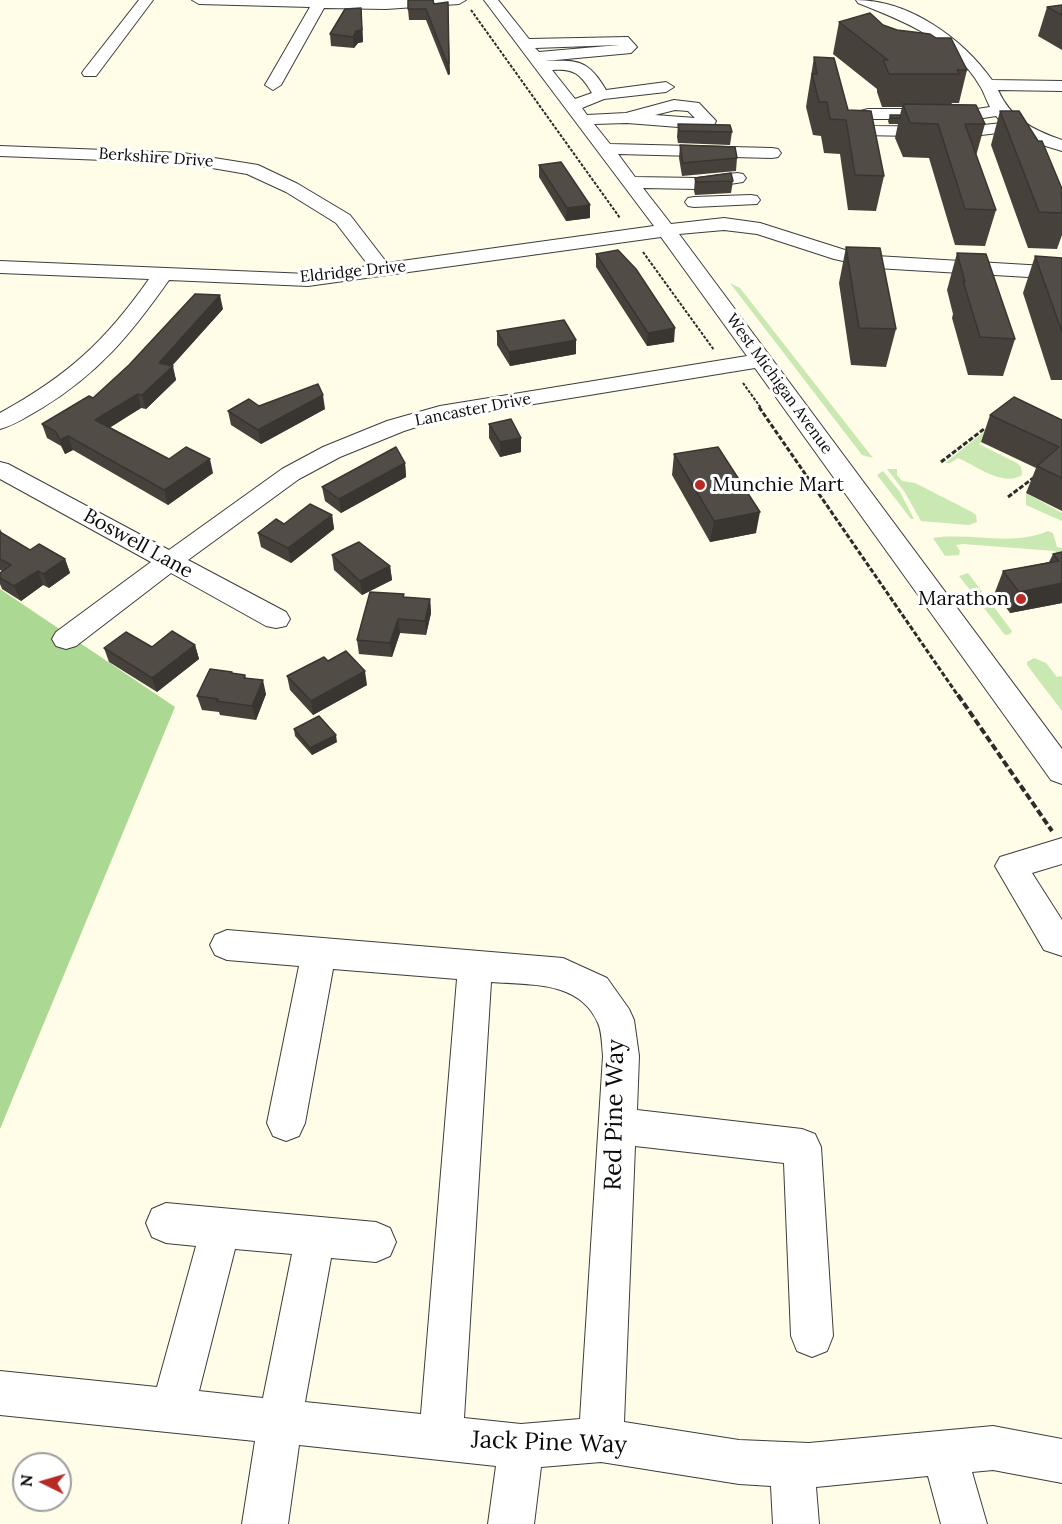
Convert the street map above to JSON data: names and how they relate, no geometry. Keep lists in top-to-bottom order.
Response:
{
  "streets": {
    "street": [
      "Berkshire Drive",
      "Eldridge Drive",
      "West Michigan Avenue",
      "Lancaster Drive",
      "Boswell Lane",
      "Red Pine Way",
      "Jack Pine Way"
    ]
  },
  "crossings": [
    ["Berkshire Drive", "Eldridge Drive"],
    ["Eldridge Drive", "West Michigan Avenue"],
    ["West Michigan Avenue", "Lancaster Drive"],
    ["Lancaster Drive", "Boswell Lane"],
    ["Red Pine Way", "Jack Pine Way"]
  ],
  "places": ["Munchie Mart", "Marathon"],
  "north": "left"
}
